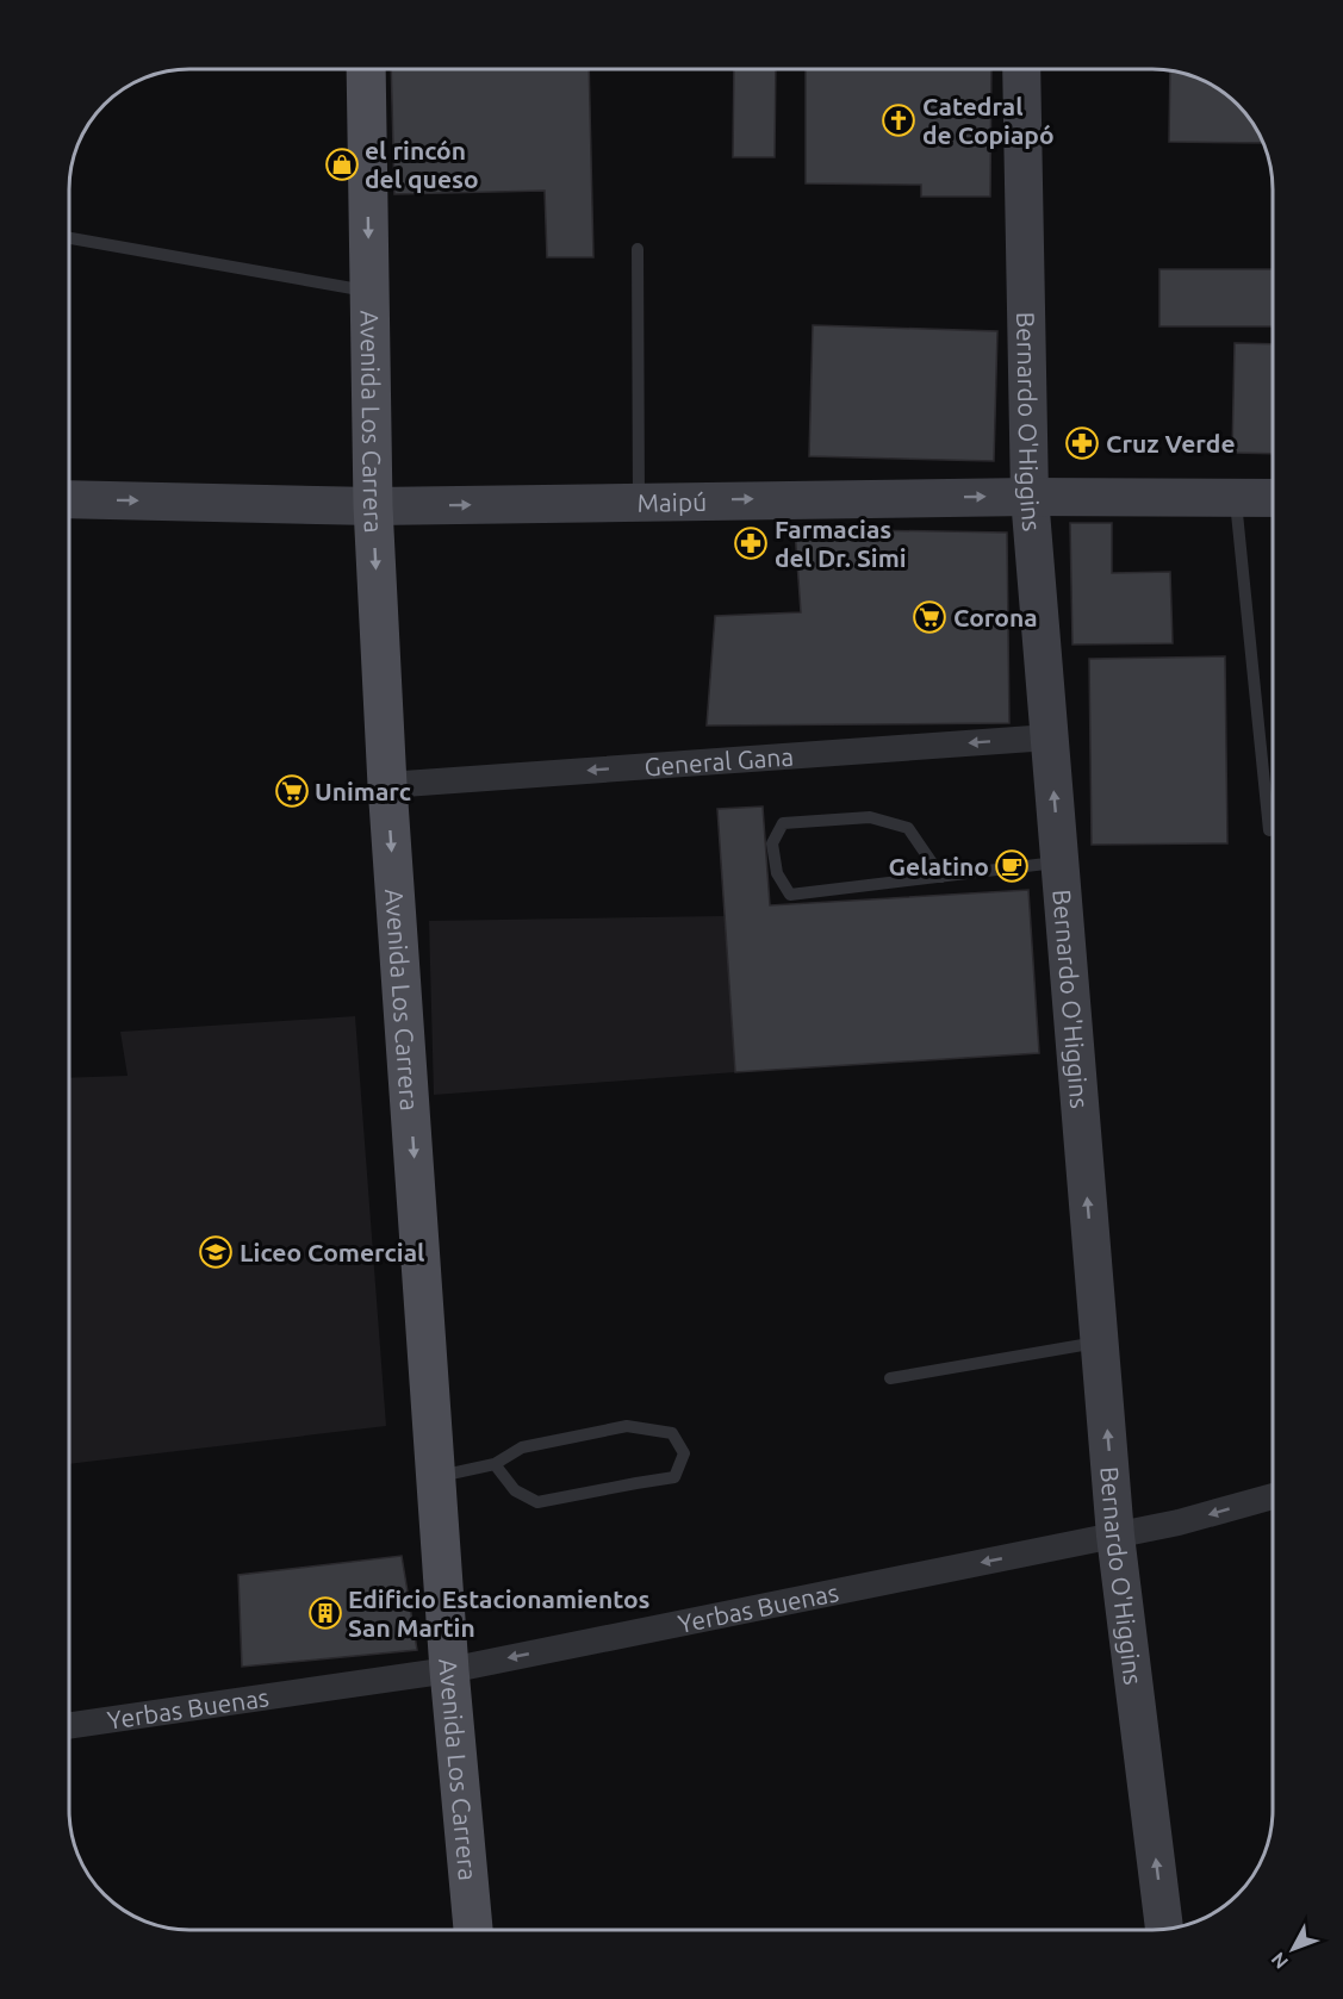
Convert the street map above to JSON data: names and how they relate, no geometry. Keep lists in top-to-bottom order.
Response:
{
  "streets": {
    "main road": ["Avenida Los Carrera", "Bernardo O'Higgins", "Maipú"],
    "street": ["General Gana", "Yerbas Buenas"]
  },
  "crossings": [
    ["Avenida Los Carrera", "Maipú"],
    ["Avenida Los Carrera", "General Gana"],
    ["Avenida Los Carrera", "Yerbas Buenas"],
    ["Bernardo O'Higgins", "Maipú"],
    ["Bernardo O'Higgins", "General Gana"],
    ["Bernardo O'Higgins", "Yerbas Buenas"]
  ],
  "one_way": [
    "Avenida Los Carrera",
    "Bernardo O'Higgins",
    "Maipú",
    "General Gana",
    "Yerbas Buenas"
  ],
  "places": {
    "church": ["Catedral de Copiapó"],
    "shop": ["el rincón del queso"],
    "pharmacy": ["Cruz Verde", "Farmacias del Dr. Simi"],
    "supermarket": ["Corona", "Unimarc"],
    "cafe": ["Gelatino"],
    "school or university": ["Liceo Comercial"],
    "building": ["Edificio Estacionamientos San Martin"]
  },
  "north": "bottom left"
}
